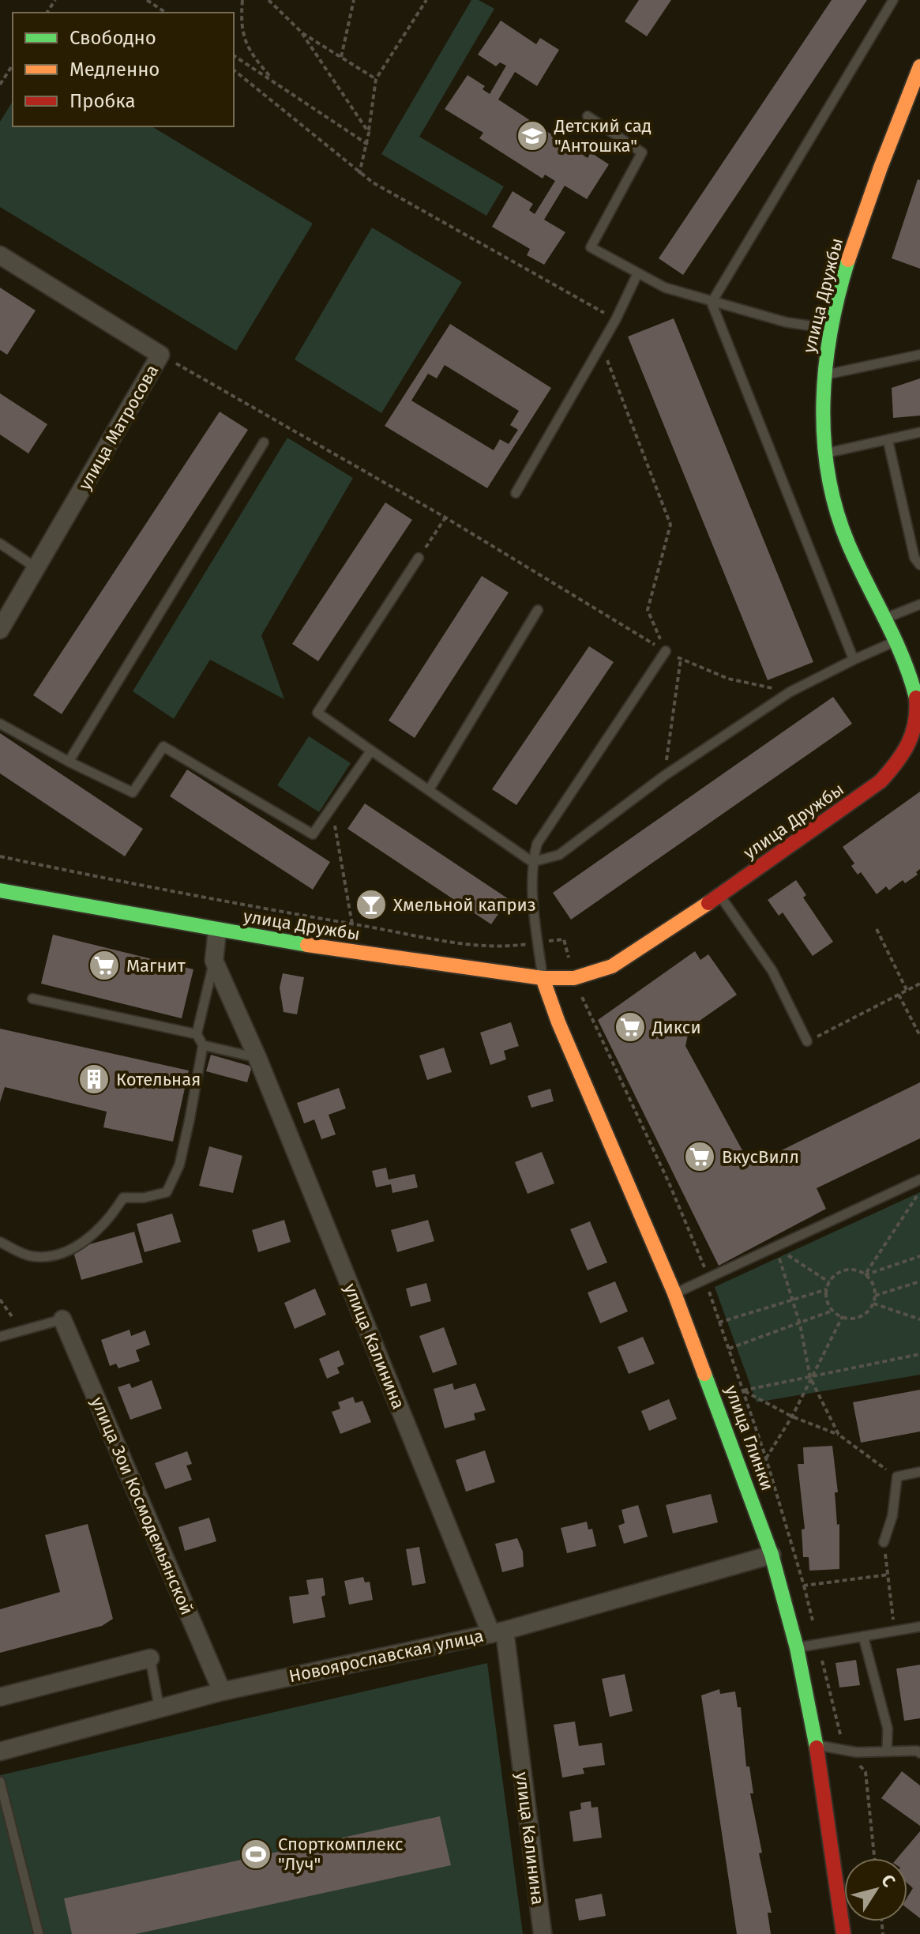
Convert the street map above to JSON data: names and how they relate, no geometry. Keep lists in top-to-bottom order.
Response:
{
  "streets": {
    "street": [
      "улица Дружбы",
      "улица Матросова",
      "улица Калинина",
      "улица Глинки",
      "улица Зои Космодемьянской",
      "Новоярославская улица"
    ]
  },
  "crossings": [
    ["улица Дружбы", "улица Глинки"],
    ["улица Калинина", "Новоярославская улица"],
    ["улица Глинки", "Новоярославская улица"],
    ["улица Зои Космодемьянской", "Новоярославская улица"]
  ],
  "places": {
    "school or university": ["Детский сад \"Антошка\""],
    "bar": ["Хмельной каприз"],
    "supermarket": ["Магнит", "Дикси", "ВкусВилл"],
    "building": ["Котельная"],
    "sports": ["Спорткомплекс \"Луч\""]
  },
  "legend": ["Свободно", "Медленно", "Пробка"],
  "north": "top right"
}
